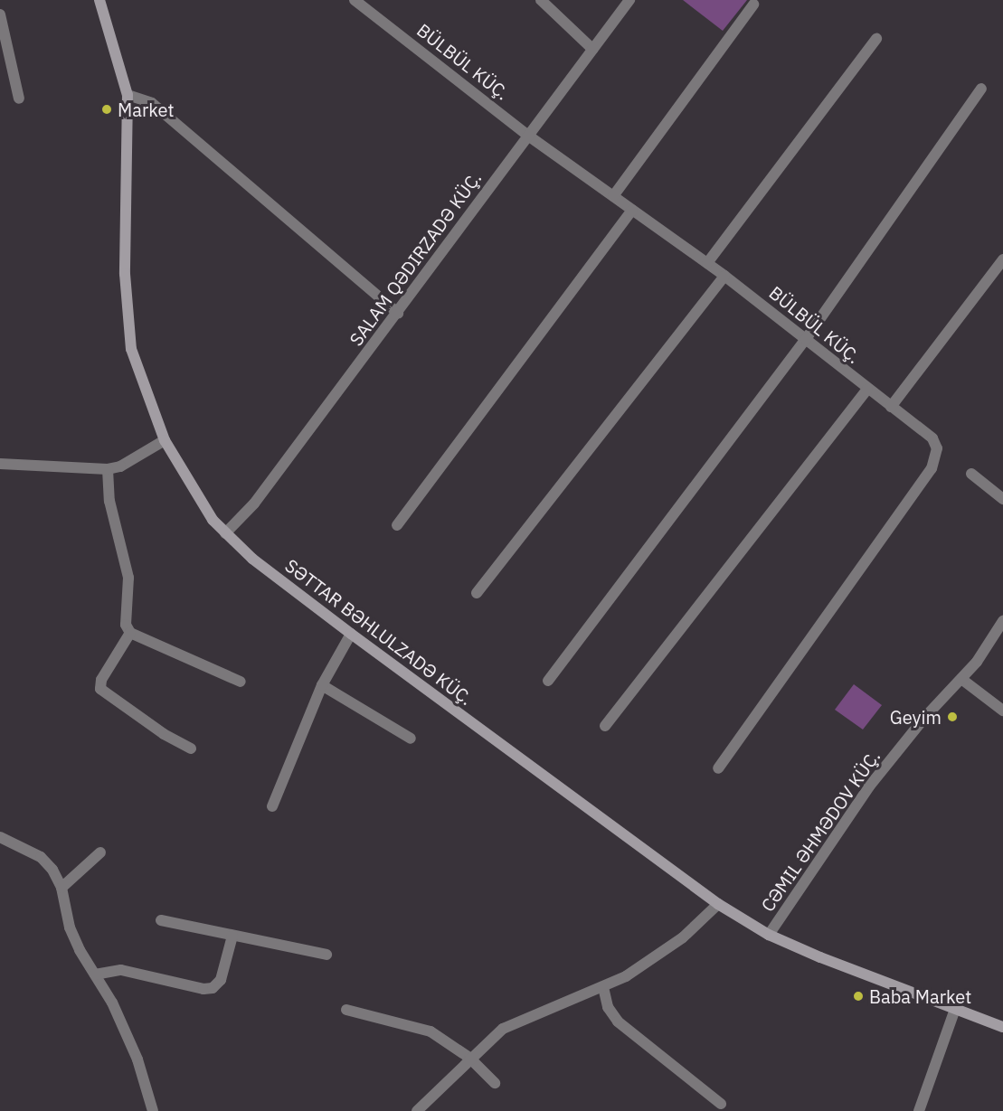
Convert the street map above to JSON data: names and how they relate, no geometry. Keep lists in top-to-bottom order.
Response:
{
  "streets": {
    "street": [
      "BÜLBÜL KÜÇ.",
      "SALAM QƏDIRZADƏ KÜÇ.",
      "SƏTTAR BƏHLULZADƏ KÜÇ.",
      "CƏMIL ƏHMƏDOV KÜÇ."
    ]
  },
  "crossings": [
    ["BÜLBÜL KÜÇ.", "SALAM QƏDIRZADƏ KÜÇ."],
    ["SALAM QƏDIRZADƏ KÜÇ.", "SƏTTAR BƏHLULZADƏ KÜÇ."],
    ["SƏTTAR BƏHLULZADƏ KÜÇ.", "CƏMIL ƏHMƏDOV KÜÇ."]
  ],
  "places": ["Market", "Geyim", "Baba Market"]
}
